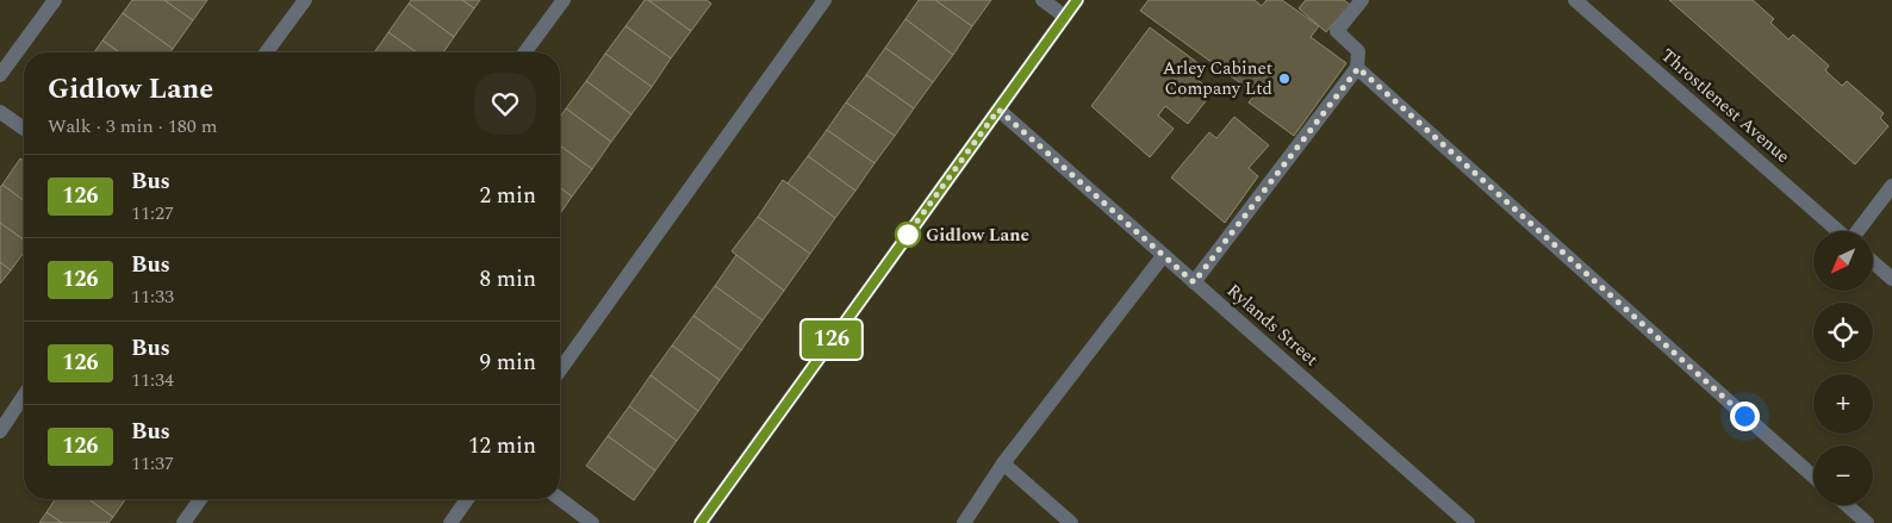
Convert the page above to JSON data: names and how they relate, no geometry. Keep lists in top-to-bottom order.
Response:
{
  "streets": {
    "street": ["Throstlenest Avenue", "Rylands Street"]
  },
  "places": ["Arley Cabinet Company Ltd", "Gidlow Lane"],
  "lines": ["bus line 126"],
  "north": "bottom left",
  "page": {
    "on_map": "126",
    "heading": ["Gidlow Lane", "Walk · 3 min · 180 m"],
    "list": [
      {
        "mark": "126",
        "name": "Bus",
        "note": "11:27",
        "value": "2 min"
      },
      {
        "mark": "126",
        "name": "Bus",
        "note": "11:33",
        "value": "8 min"
      },
      {
        "mark": "126",
        "name": "Bus",
        "note": "11:34",
        "value": "9 min"
      },
      {
        "mark": "126",
        "name": "Bus",
        "note": "11:37",
        "value": "12 min"
      }
    ],
    "map_buttons": ["+", "−"]
  }
}
